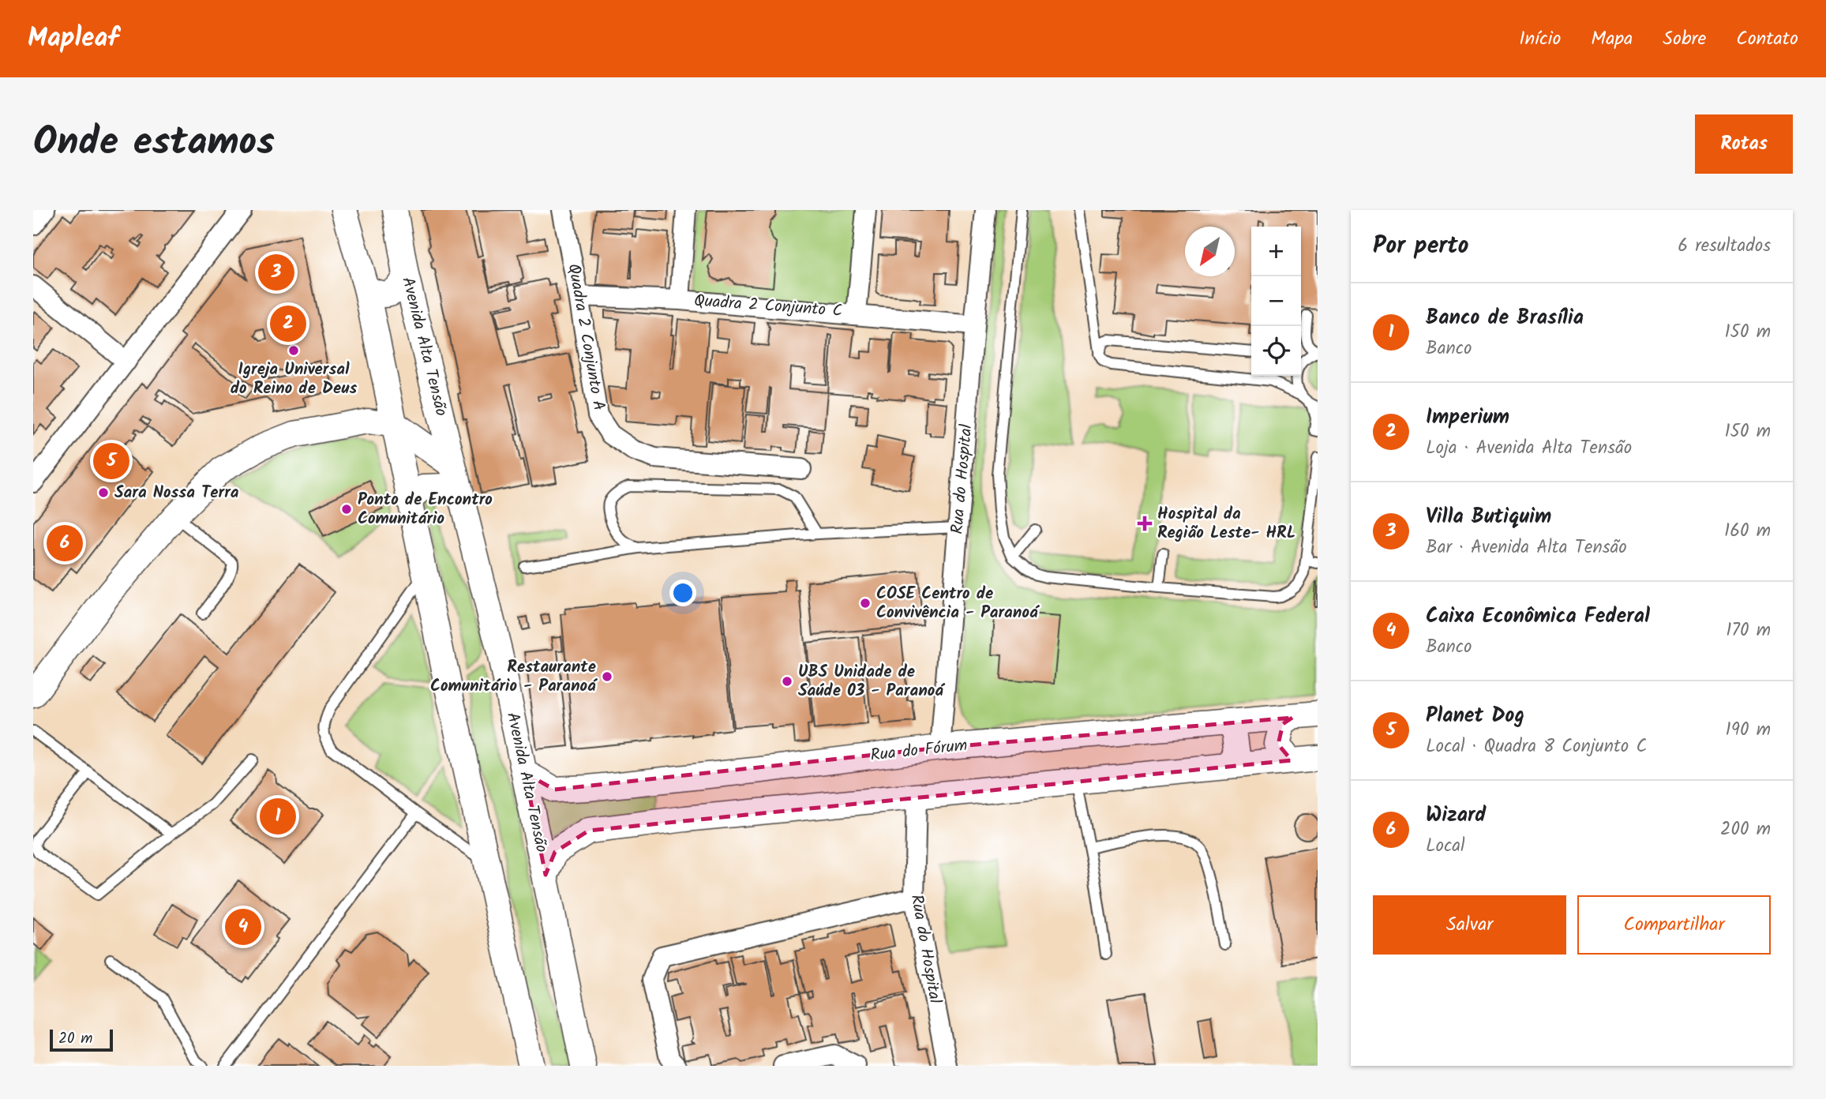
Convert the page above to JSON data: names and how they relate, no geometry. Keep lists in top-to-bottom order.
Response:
{
  "streets": {
    "street": [
      "Quadra 2 Conjunto C",
      "Quadra 2 Conjunto A",
      "Avenida Alta Tensão",
      "Rua do Hospital",
      "Rua do Fórum"
    ]
  },
  "crossings": [
    ["Quadra 2 Conjunto C", "Quadra 2 Conjunto A"],
    ["Quadra 2 Conjunto C", "Rua do Hospital"],
    ["Avenida Alta Tensão", "Rua do Fórum"],
    ["Rua do Hospital", "Rua do Fórum"]
  ],
  "places": {
    "other": [
      "Igreja Universal do Reino de Deus",
      "Sara Nossa Terra",
      "Ponto de Encontro Comunitário",
      "COSE Centro de Convivência - Paranoá",
      "Restaurante Comunitário - Paranoá",
      "UBS Unidade de Saúde 03 - Paranoá"
    ],
    "health": ["Hospital da Região Leste- HRL"]
  },
  "scale_bar": "20 m",
  "north": "bottom left",
  "page": {
    "header": "Mapleaf",
    "nav": [
      "Início",
      "Mapa",
      "Sobre",
      "Contato"
    ],
    "title": "Onde estamos",
    "buttons": [
      "Rotas",
      ["Salvar", "Compartilhar"]
    ],
    "heading": ["Por perto", "6 resultados"],
    "map_buttons": ["+", "−"],
    "pins": [
      "3",
      "2",
      "5",
      "6",
      "1",
      "4"
    ],
    "list": [
      {
        "mark": "1",
        "name": "Banco de Brasília",
        "note": "Banco",
        "value": "150 m"
      },
      {
        "mark": "2",
        "name": "Imperium",
        "note": "Loja · Avenida Alta Tensão",
        "value": "150 m"
      },
      {
        "mark": "3",
        "name": "Villa Butiquim",
        "note": "Bar · Avenida Alta Tensão",
        "value": "160 m"
      },
      {
        "mark": "4",
        "name": "Caixa Econômica Federal",
        "note": "Banco",
        "value": "170 m"
      },
      {
        "mark": "5",
        "name": "Planet Dog",
        "note": "Local · Quadra 8 Conjunto C",
        "value": "190 m"
      },
      {
        "mark": "6",
        "name": "Wizard",
        "note": "Local",
        "value": "200 m"
      }
    ],
    "scale": "20 m"
  }
}
